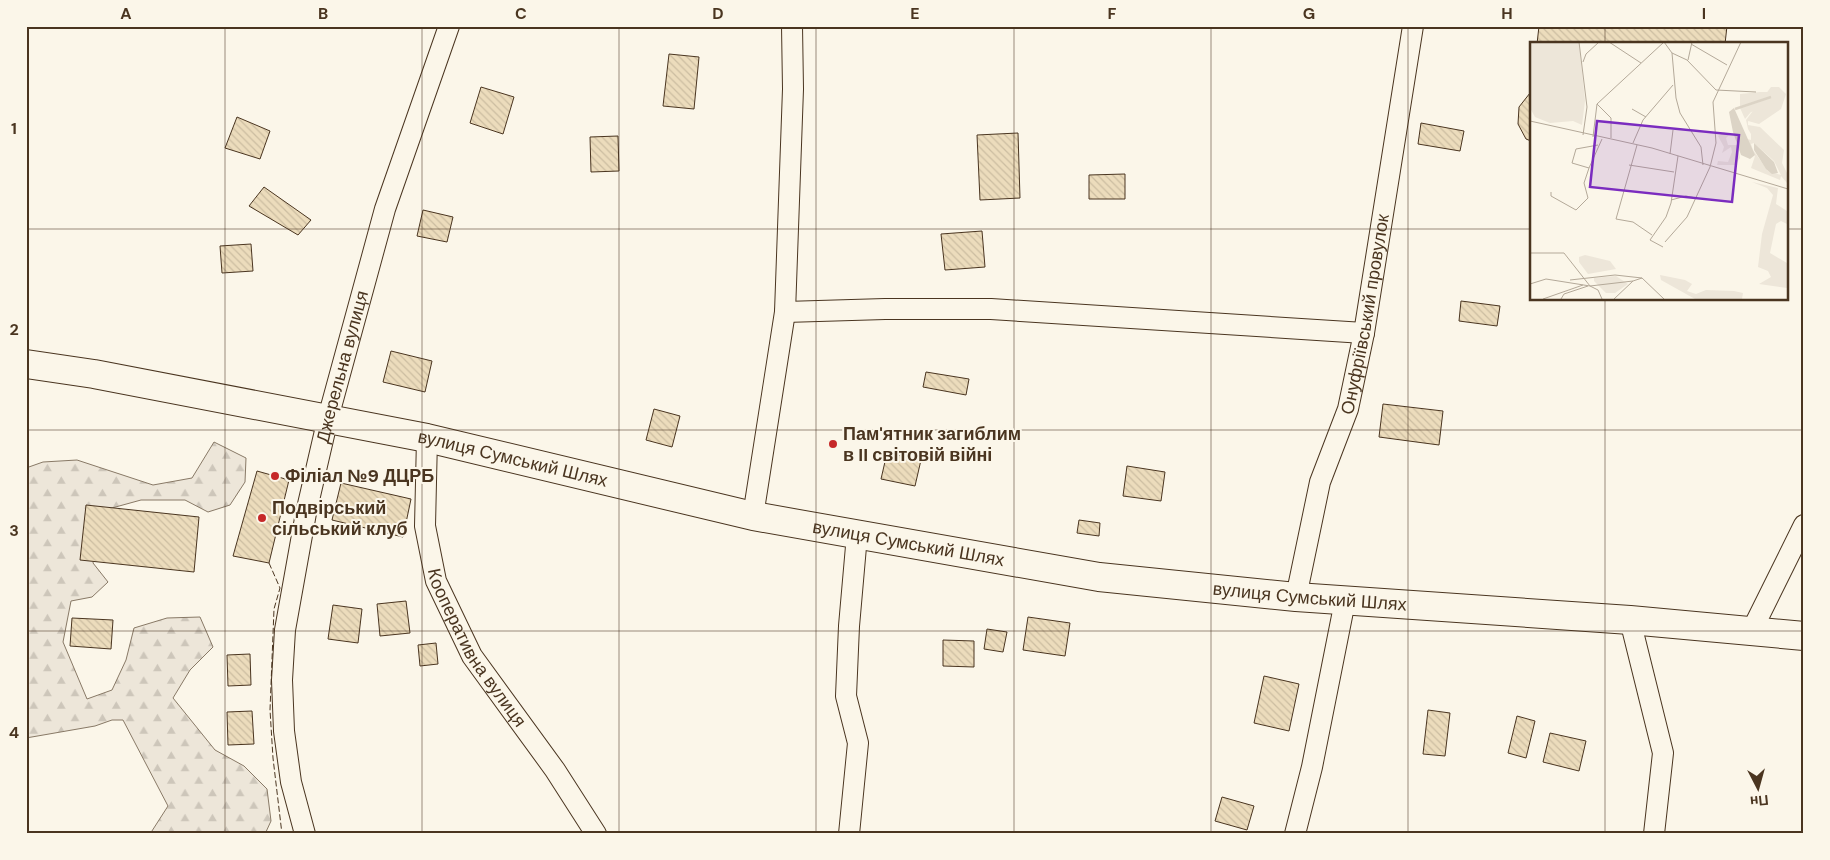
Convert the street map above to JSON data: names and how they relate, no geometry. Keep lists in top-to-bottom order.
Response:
{
  "streets": {
    "main road": ["вулиця Сумський Шлях"],
    "street": ["Онуфріївський провулок", "Джерельна вулиця", "Кооперативна вулиця"]
  },
  "crossings": [
    ["Онуфріївський провулок", "вулиця Сумський Шлях"],
    ["Джерельна вулиця", "вулиця Сумський Шлях"],
    ["вулиця Сумський Шлях", "Кооперативна вулиця"]
  ],
  "places": ["Пам'ятник загиблим в II світовій війні", "Філіал №9 ДЦРБ", "Подвірський сільський клуб"],
  "north": "bottom",
  "grid": {
    "columns": [
      "A",
      "B",
      "C",
      "D",
      "E",
      "F",
      "G",
      "H",
      "I"
    ],
    "rows": [
      "1",
      "2",
      "3",
      "4"
    ]
  }
}
